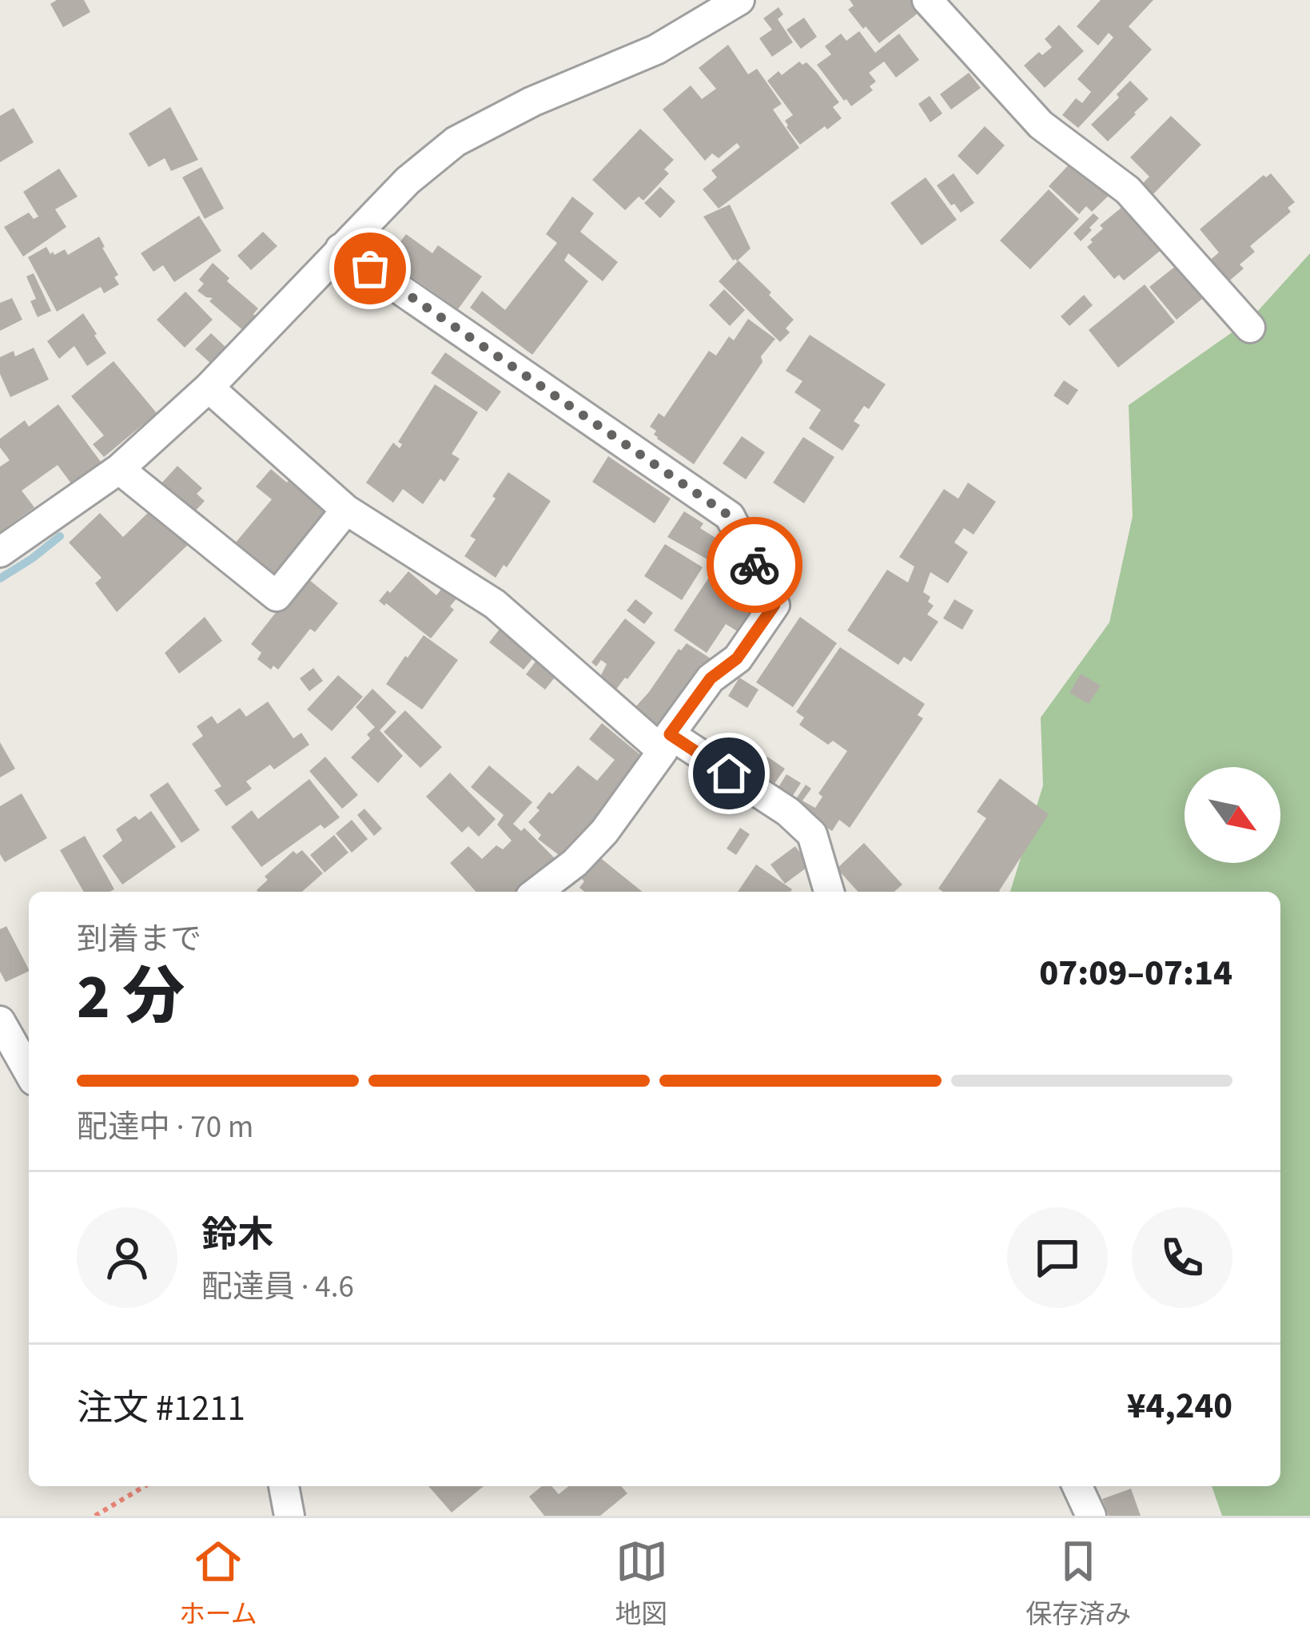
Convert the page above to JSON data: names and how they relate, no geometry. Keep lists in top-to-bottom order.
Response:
{
  "north": "bottom right",
  "page": {
    "heading": ["2 分", "到着まで", "07:09–07:14"],
    "panel": [
      "鈴木",
      "配達員 · 4.6",
      "注文 #1211",
      "¥4,240"
    ],
    "bar": "配達中 · 70 m",
    "tabs": ["ホーム", "地図", "保存済み"]
  }
}
